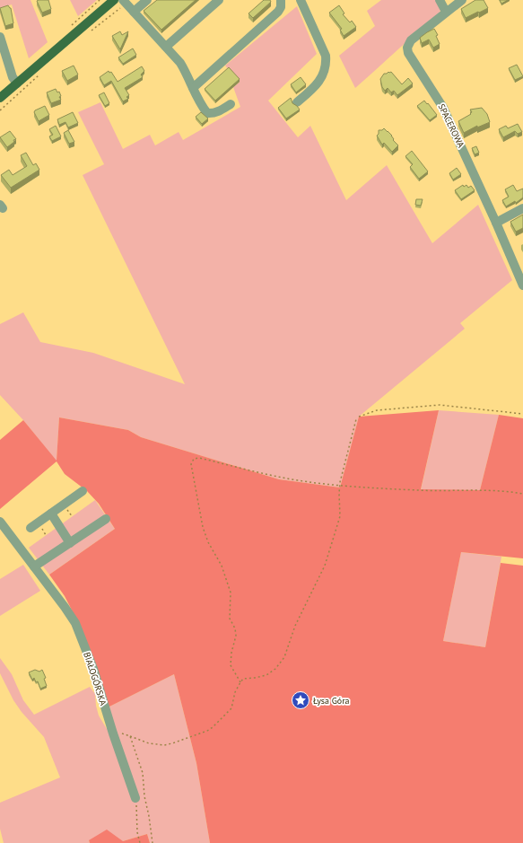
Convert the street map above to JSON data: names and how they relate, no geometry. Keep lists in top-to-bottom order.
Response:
{
  "streets": {
    "street": ["SPACEROWA", "BIAŁOGÓRSKA"]
  },
  "places": {
    "place": ["Łysa Góra"]
  }
}
